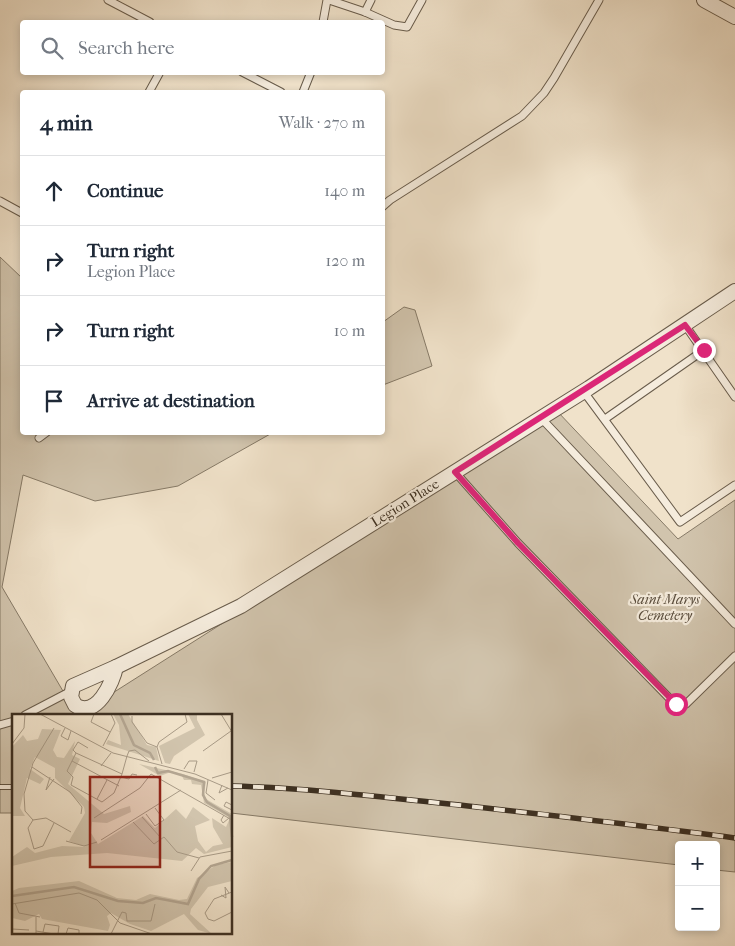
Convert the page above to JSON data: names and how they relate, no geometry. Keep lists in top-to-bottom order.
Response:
{
  "streets": {
    "street": ["Legion Place"]
  },
  "parks": ["Saint Marys Cemetery"],
  "page": {
    "search": "Search here",
    "heading": ["4 min", "Walk · 270 m"],
    "list": [
      ["Continue", "140 m"],
      ["Turn right", "Legion Place", "120 m"],
      ["Turn right", "10 m"],
      "Arrive at destination"
    ],
    "map_buttons": ["+", "−"]
  }
}
